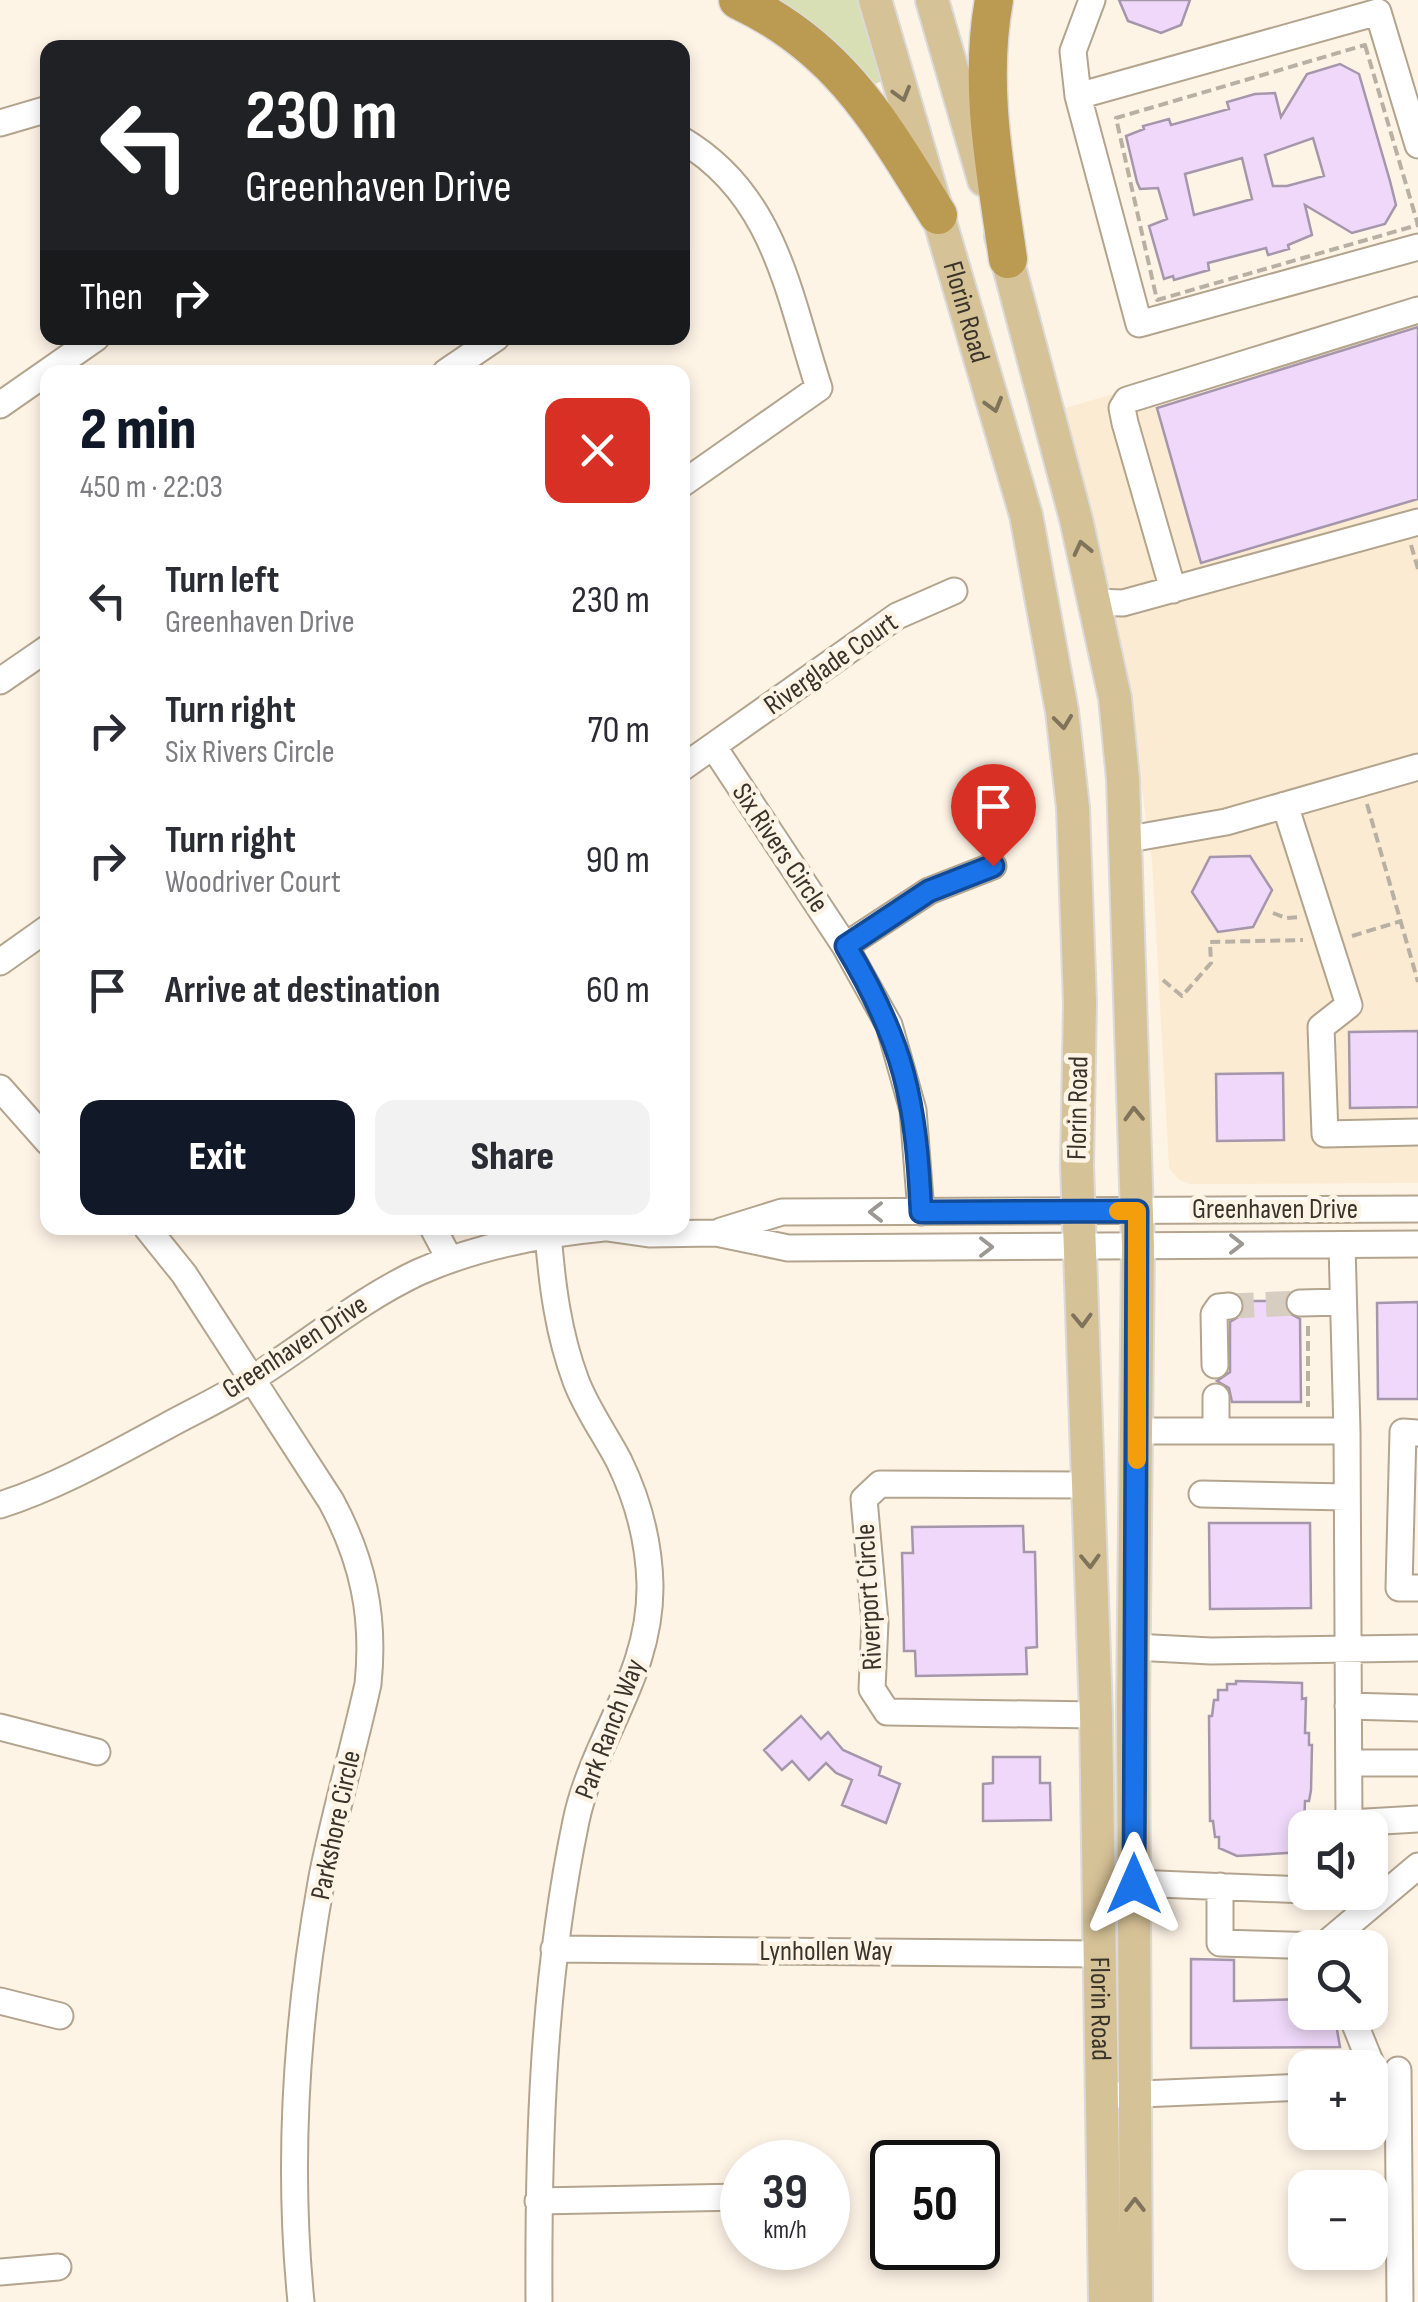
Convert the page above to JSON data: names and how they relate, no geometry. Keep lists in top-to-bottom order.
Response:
{
  "streets": {
    "main road": ["Florin Road"],
    "street": [
      "Riverglade Court",
      "Six Rivers Circle",
      "Greenhaven Drive",
      "Riverport Circle",
      "Park Ranch Way",
      "Parkshore Circle",
      "Lynhollen Way"
    ]
  },
  "crossings": [
    ["Florin Road", "Greenhaven Drive"],
    ["Florin Road", "Riverport Circle"],
    ["Florin Road", "Lynhollen Way"],
    ["Riverglade Court", "Six Rivers Circle"],
    ["Six Rivers Circle", "Greenhaven Drive"],
    ["Greenhaven Drive", "Parkshore Circle"],
    ["Park Ranch Way", "Lynhollen Way"]
  ],
  "page": {
    "turn": ["230 m", "Greenhaven Drive"],
    "then": "Then",
    "heading": ["2 min", "450 m · 22:03"],
    "list": [
      {
        "name": "Turn left",
        "note": "Greenhaven Drive",
        "value": "230 m"
      },
      {
        "name": "Turn right",
        "note": "Six Rivers Circle",
        "value": "70 m"
      },
      {
        "name": "Turn right",
        "note": "Woodriver Court",
        "value": "90 m"
      },
      {
        "name": "Arrive at destination",
        "value": "60 m"
      }
    ],
    "buttons": ["Exit", "Share"],
    "map_buttons": ["+", "−"],
    "speed": "39 km/h",
    "limit": "50"
  }
}
